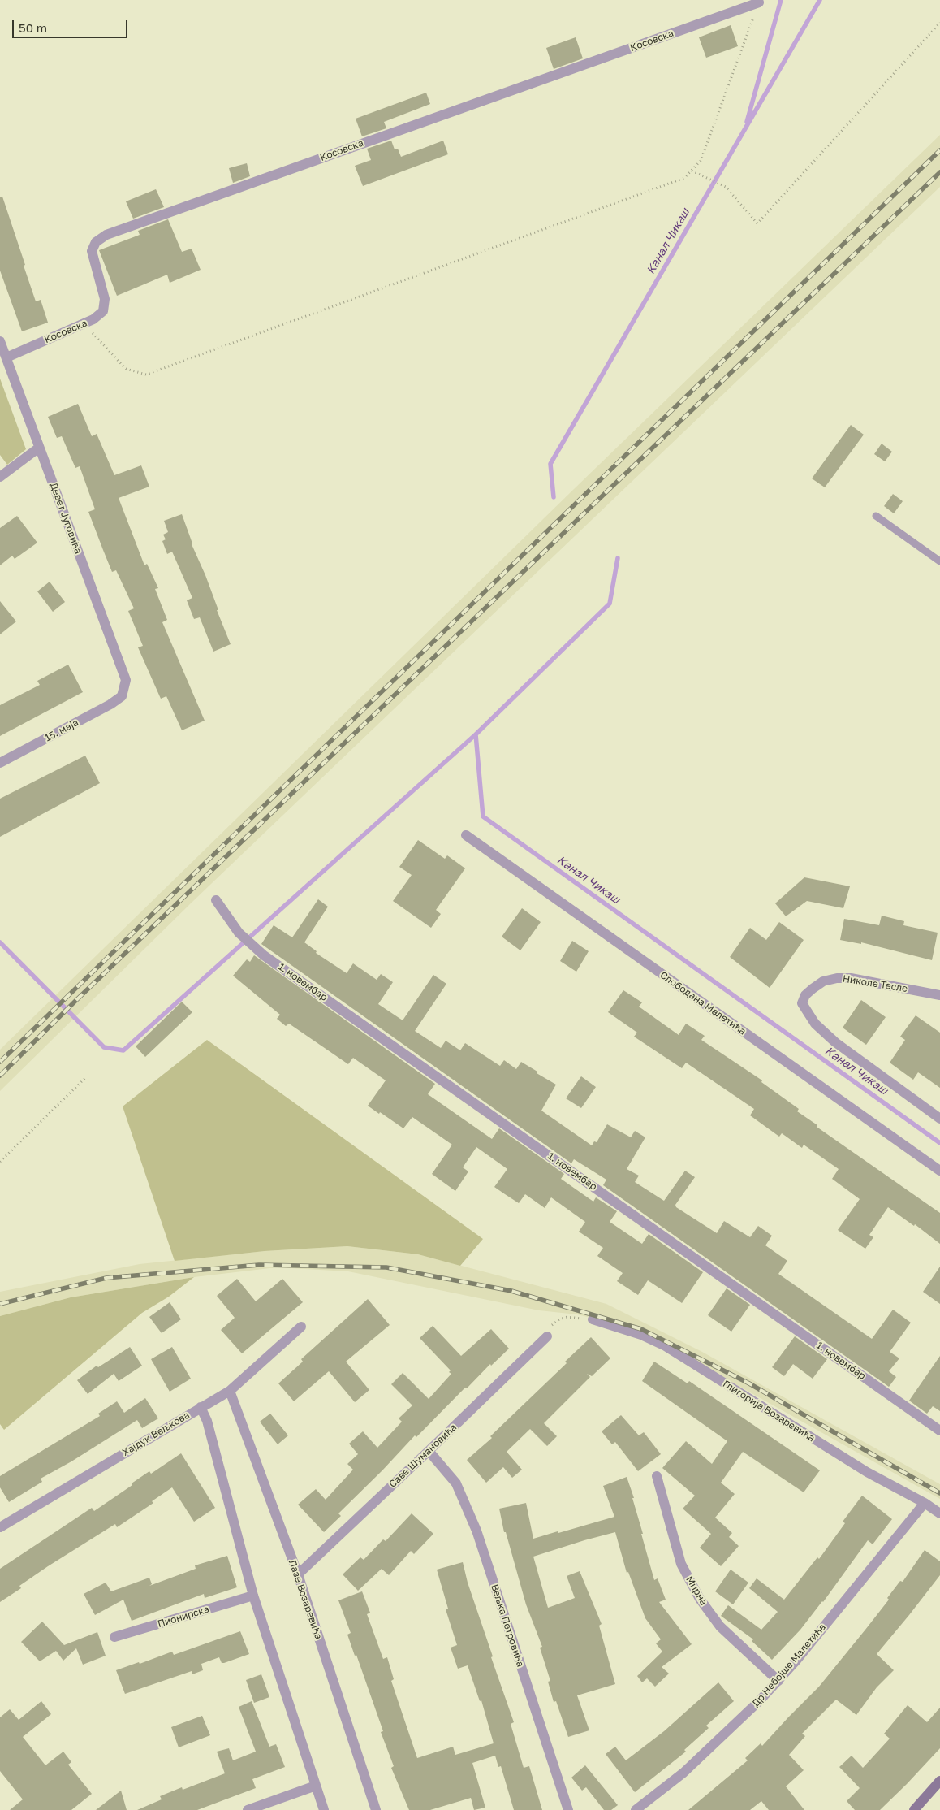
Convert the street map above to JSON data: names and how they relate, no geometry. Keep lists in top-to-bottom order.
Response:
{
  "streets": {
    "street": [
      "Косовска",
      "Девет Југовића",
      "15. маја",
      "1. новембар",
      "Николе Тесле",
      "Слободана Малетића",
      "Глигорија Возаревића",
      "Хајдук Вељкова",
      "Саве Шумановића",
      "Мирна",
      "Лазе Возаревића",
      "Пионирска",
      "Вељка Петровића",
      "Др Небојше Малетића"
    ]
  },
  "crossings": [
    ["Косовска", "Девет Југовића"],
    ["Девет Југовића", "15. маја"],
    ["Глигорија Возаревића", "Др Небојше Малетића"],
    ["Хајдук Вељкова", "Лазе Возаревића"],
    ["Саве Шумановића", "Лазе Возаревића"],
    ["Саве Шумановића", "Вељка Петровића"],
    ["Мирна", "Др Небојше Малетића"]
  ],
  "water": ["Канал Чикаш"],
  "scale_bar": "50 m"
}
